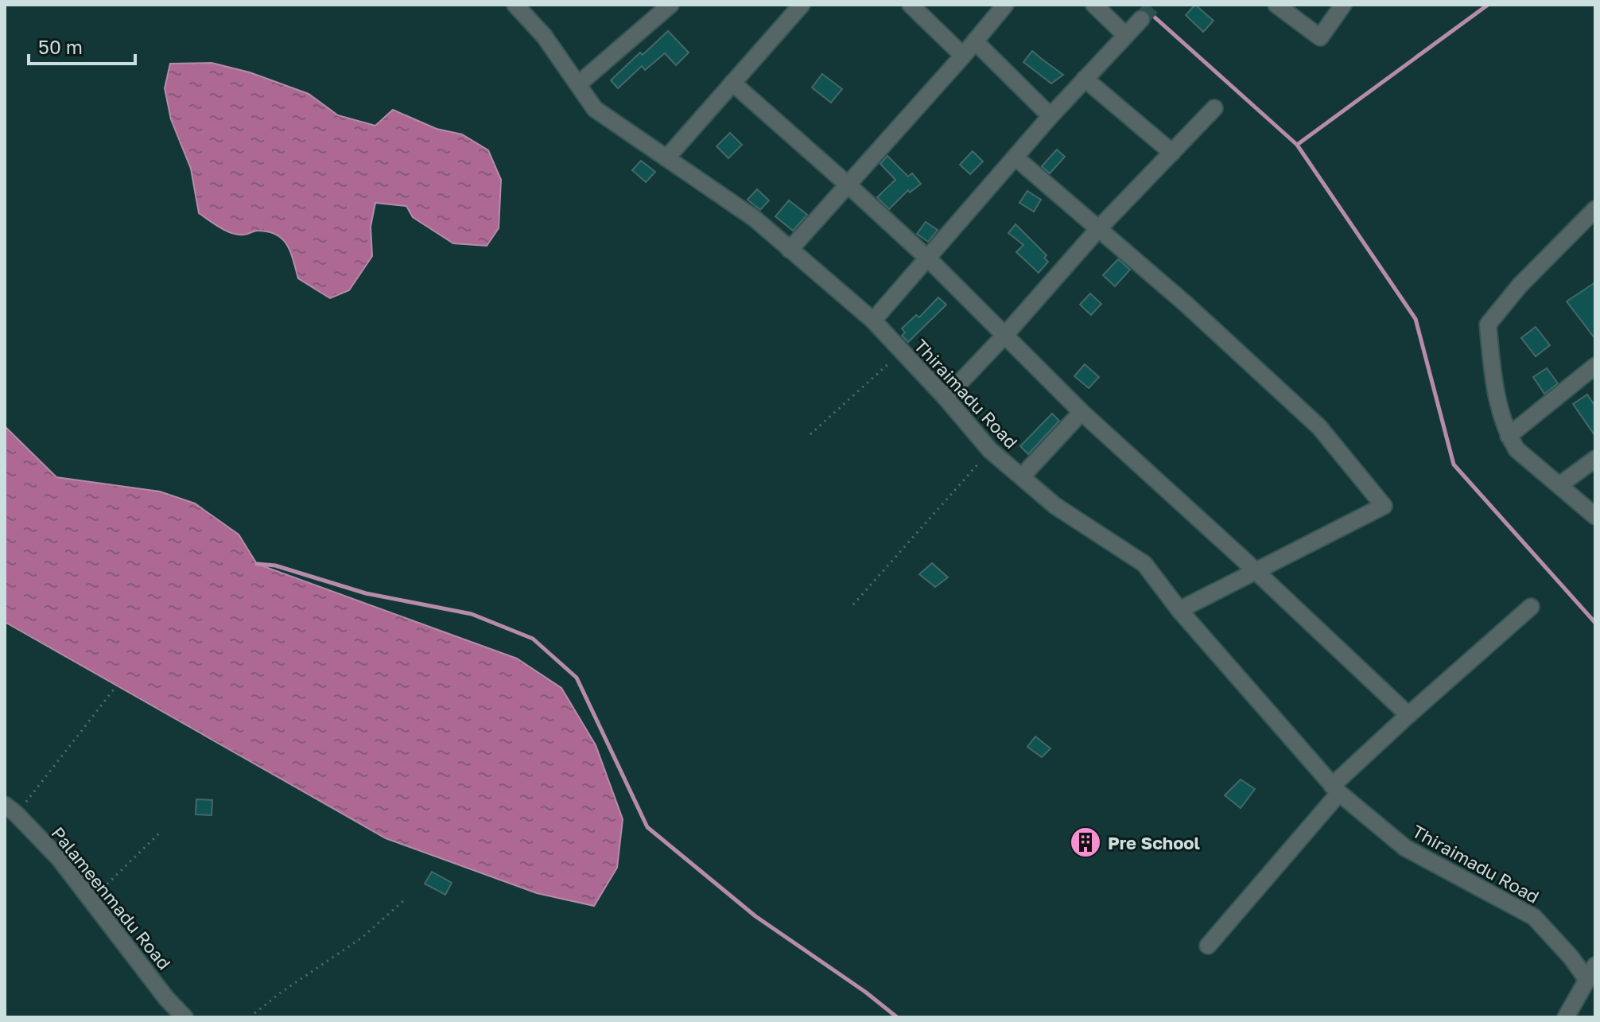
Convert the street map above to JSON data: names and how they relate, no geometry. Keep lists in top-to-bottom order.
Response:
{
  "streets": {
    "street": ["Thiraimadu Road", "Palameenmadu Road"]
  },
  "places": {
    "building": ["Pre School"]
  },
  "scale_bar": "50 m"
}
